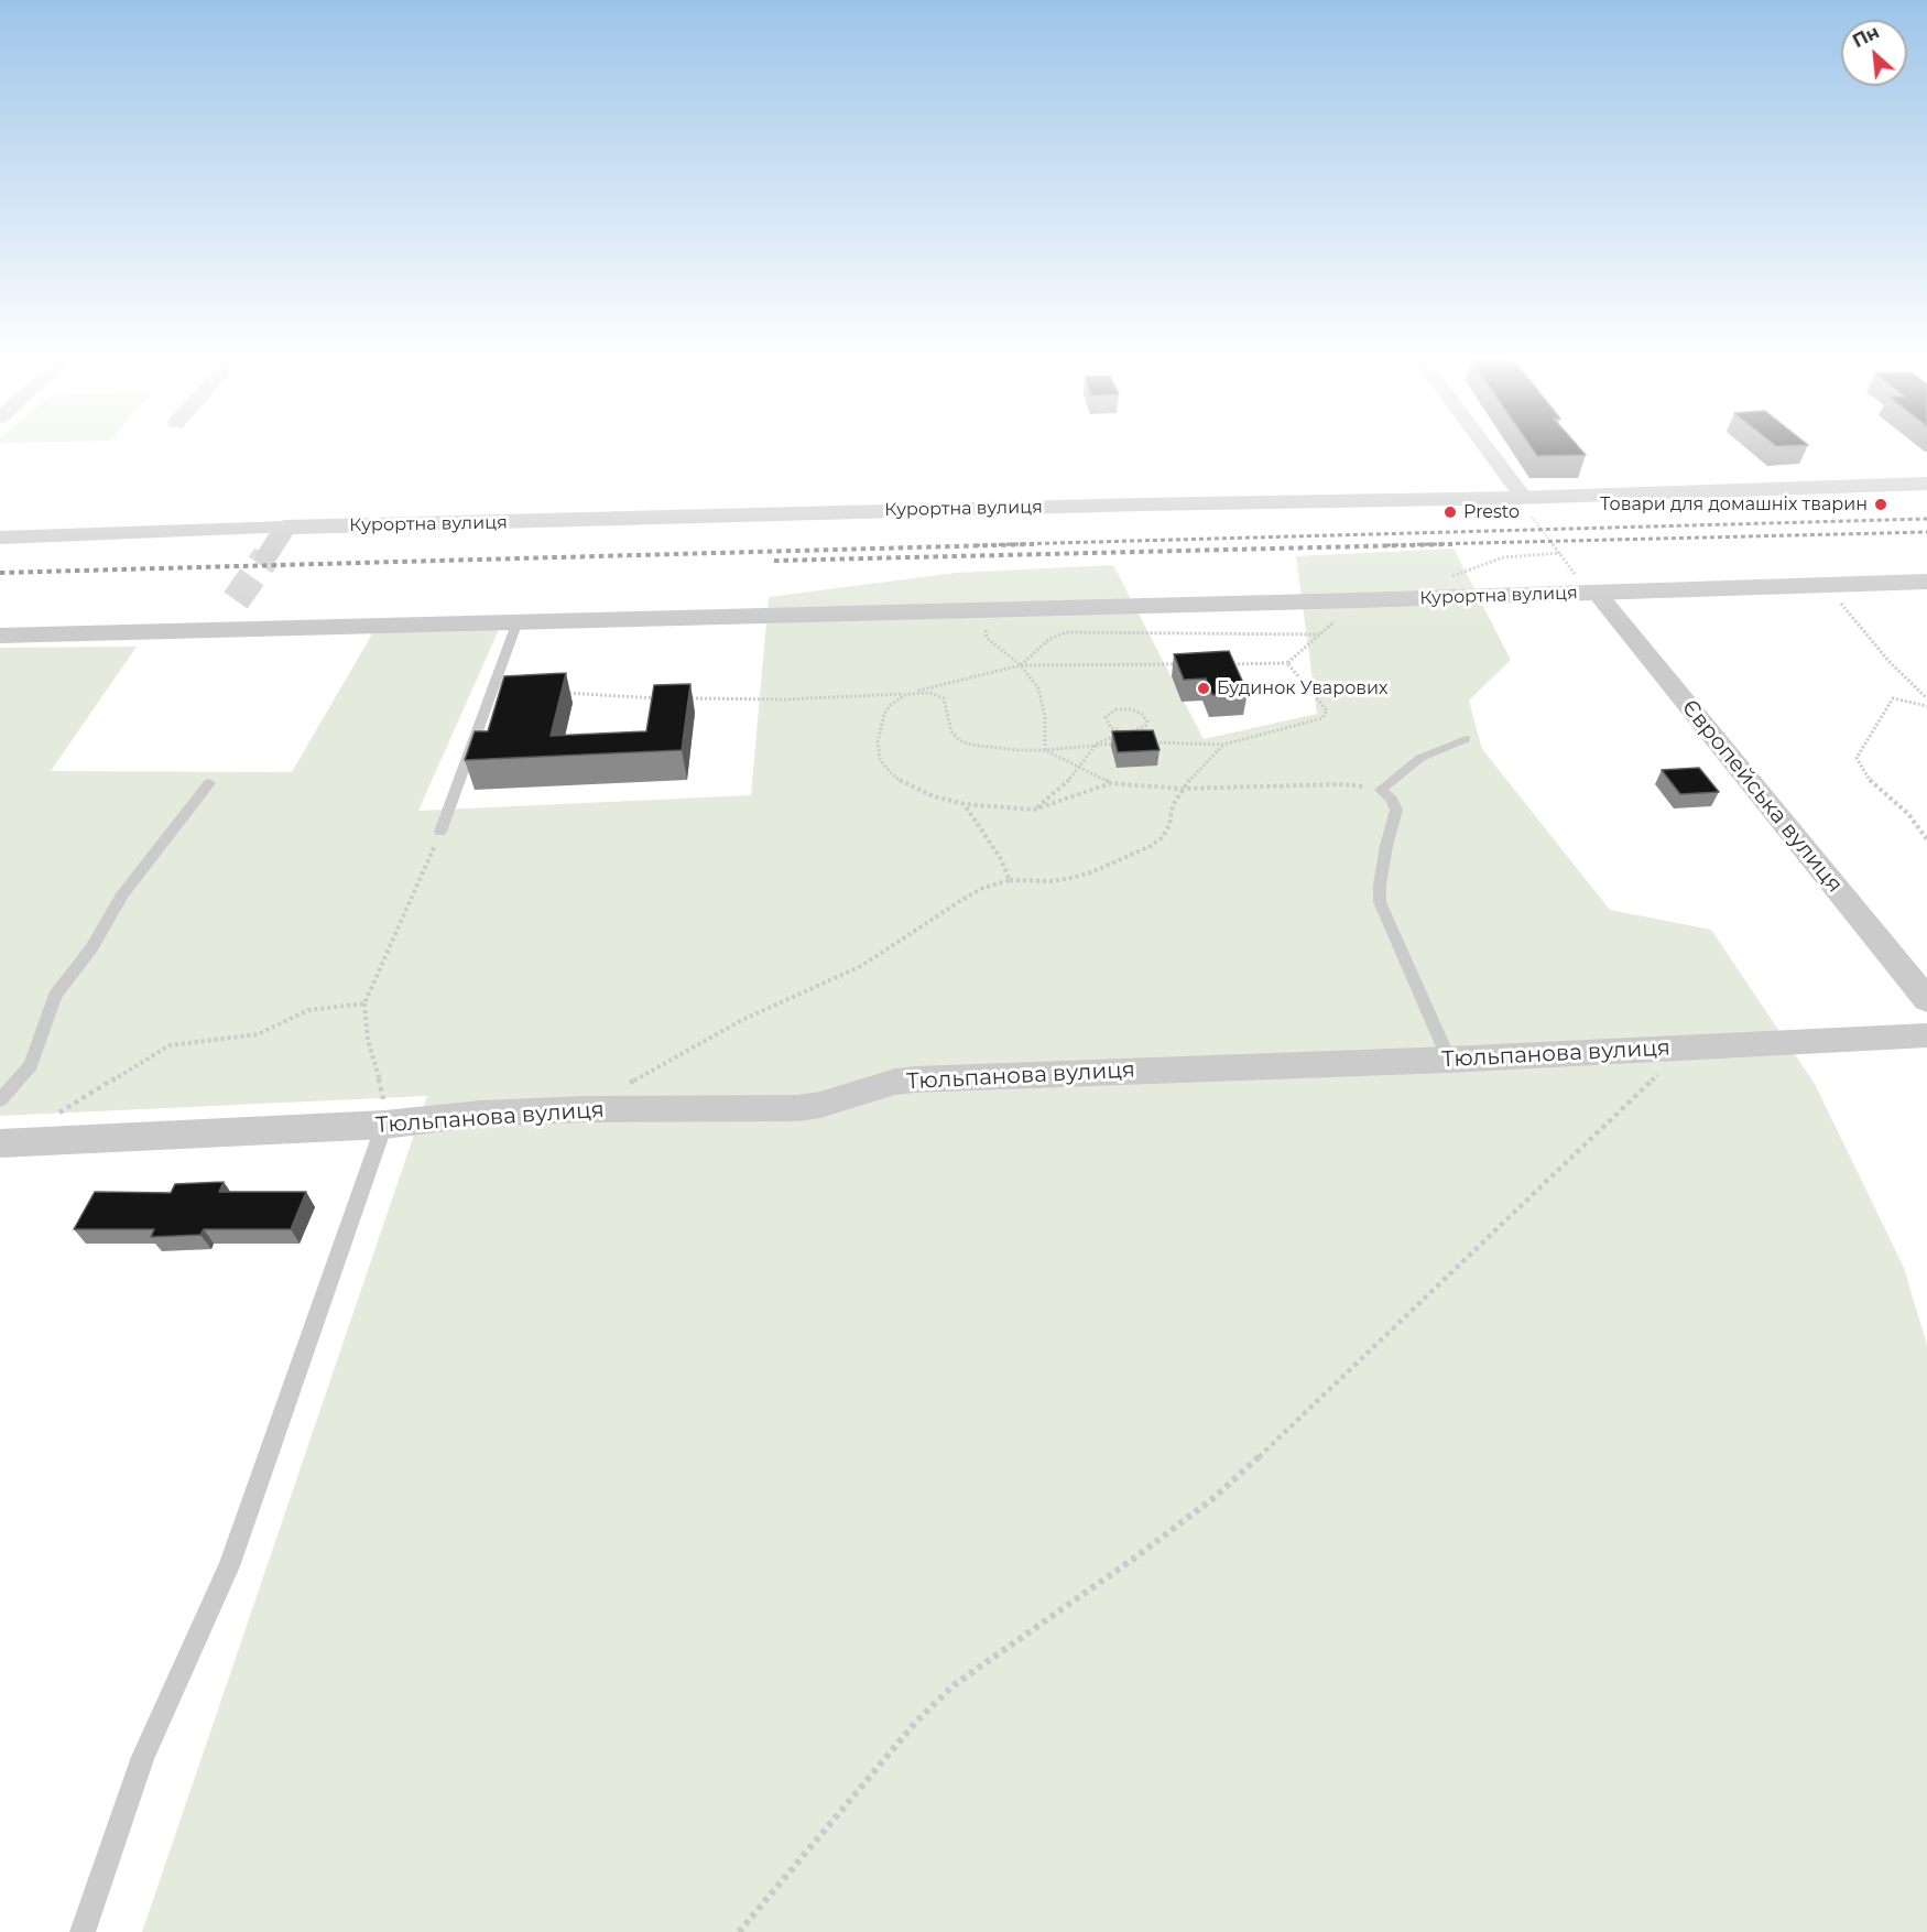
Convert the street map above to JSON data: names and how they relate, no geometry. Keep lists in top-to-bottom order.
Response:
{
  "streets": {
    "street": ["Курортна вулиця", "Європейська вулиця", "Тюльпанова вулиця"]
  },
  "crossings": [
    ["Курортна вулиця", "Європейська вулиця"]
  ],
  "places": ["Товари для домашніх тварин", "Presto", "Будинок Уварових"],
  "north": "top left"
}
